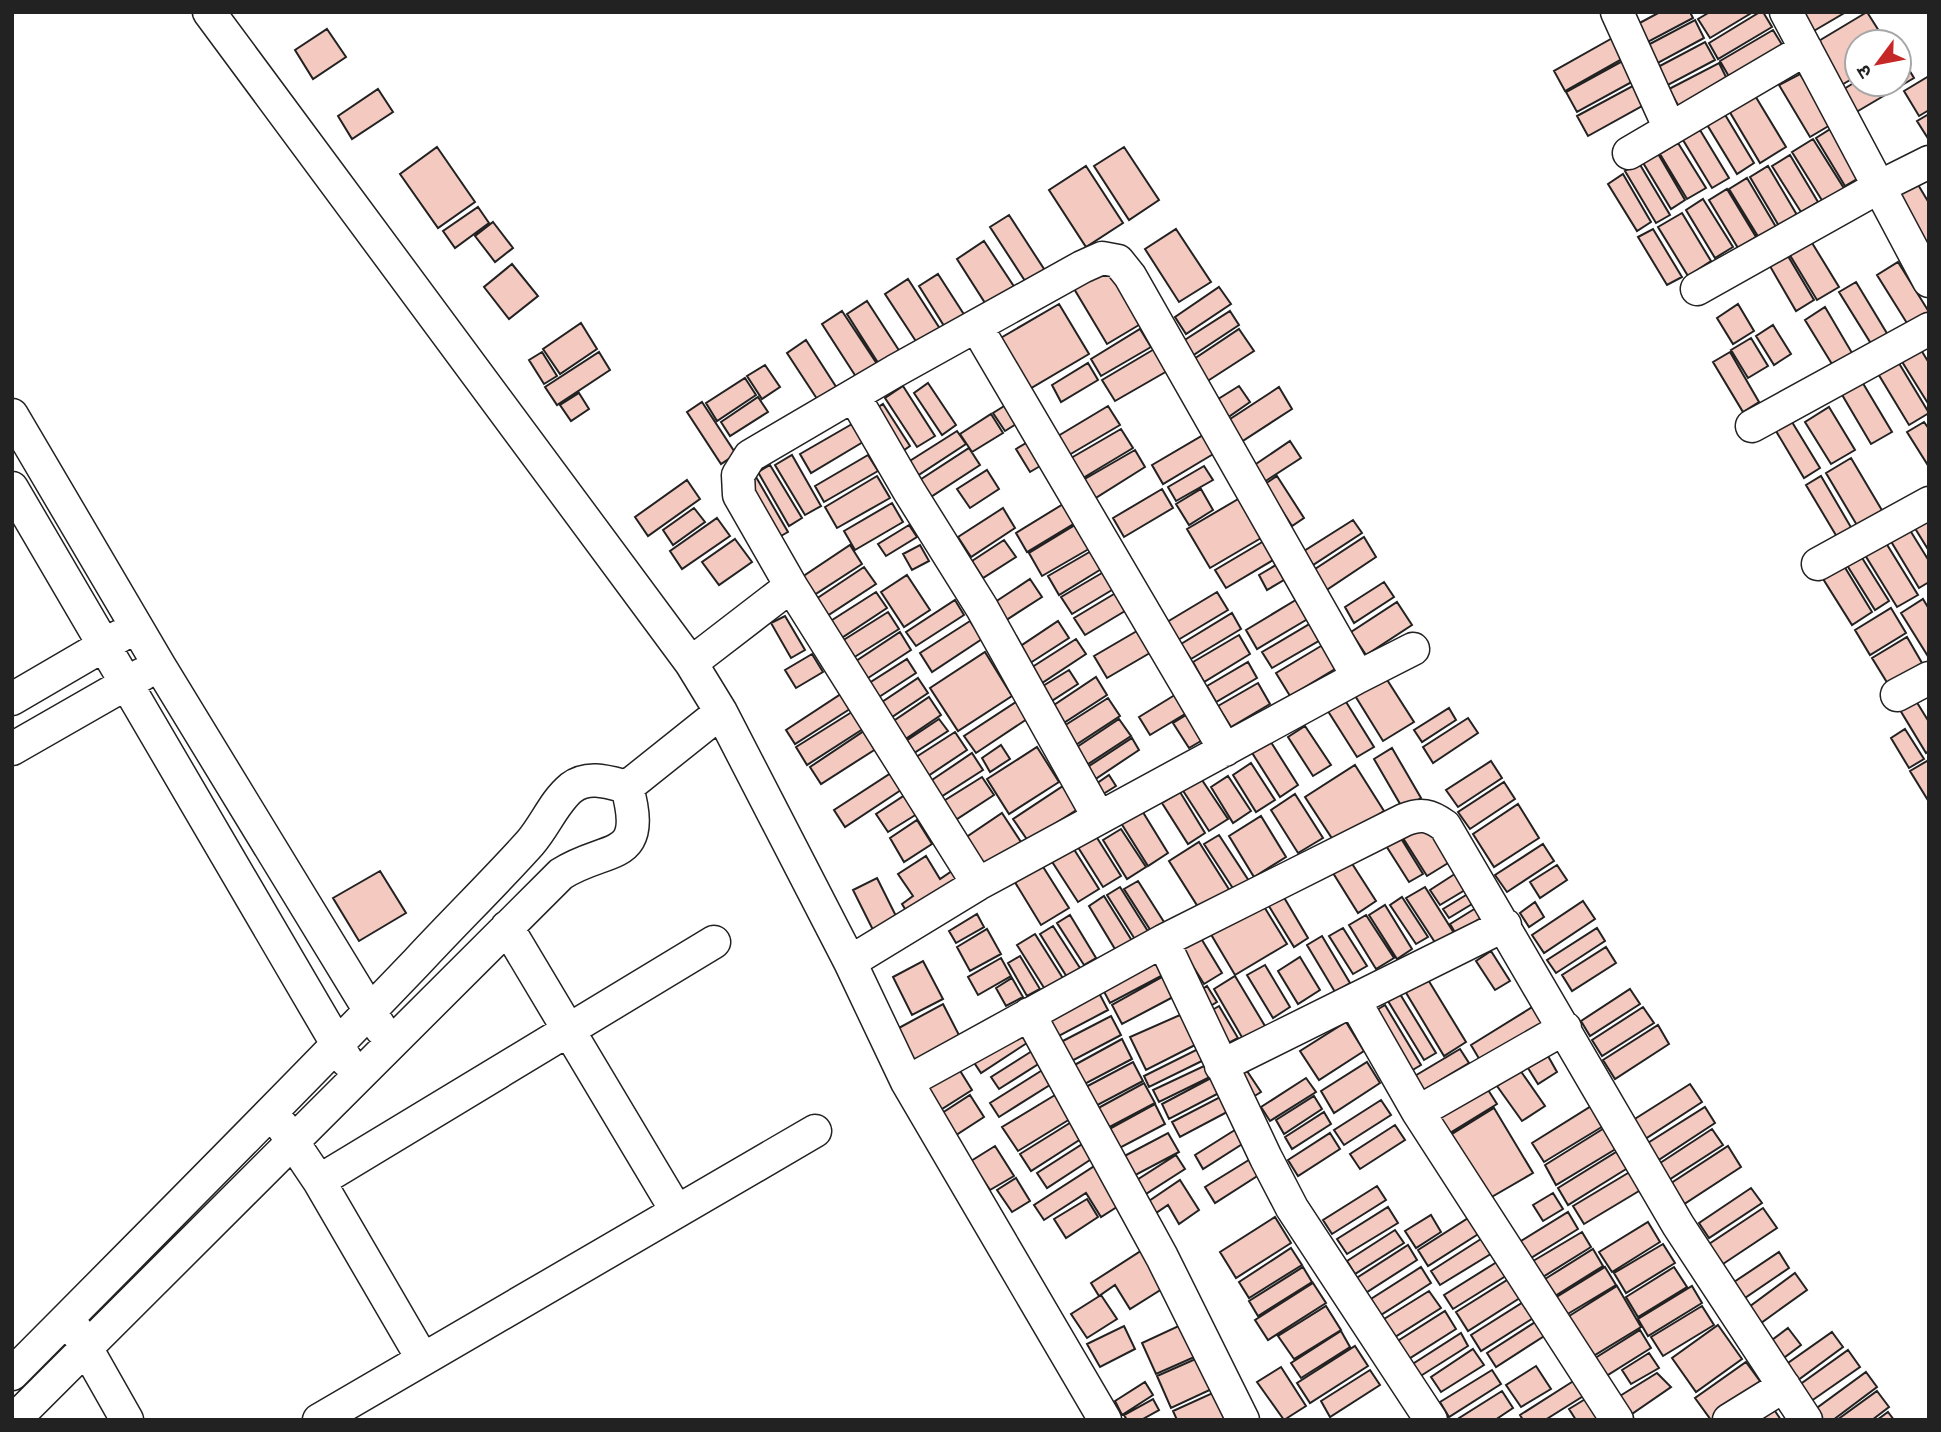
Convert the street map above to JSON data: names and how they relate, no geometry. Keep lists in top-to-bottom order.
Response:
{
  "north": "bottom left"
}
